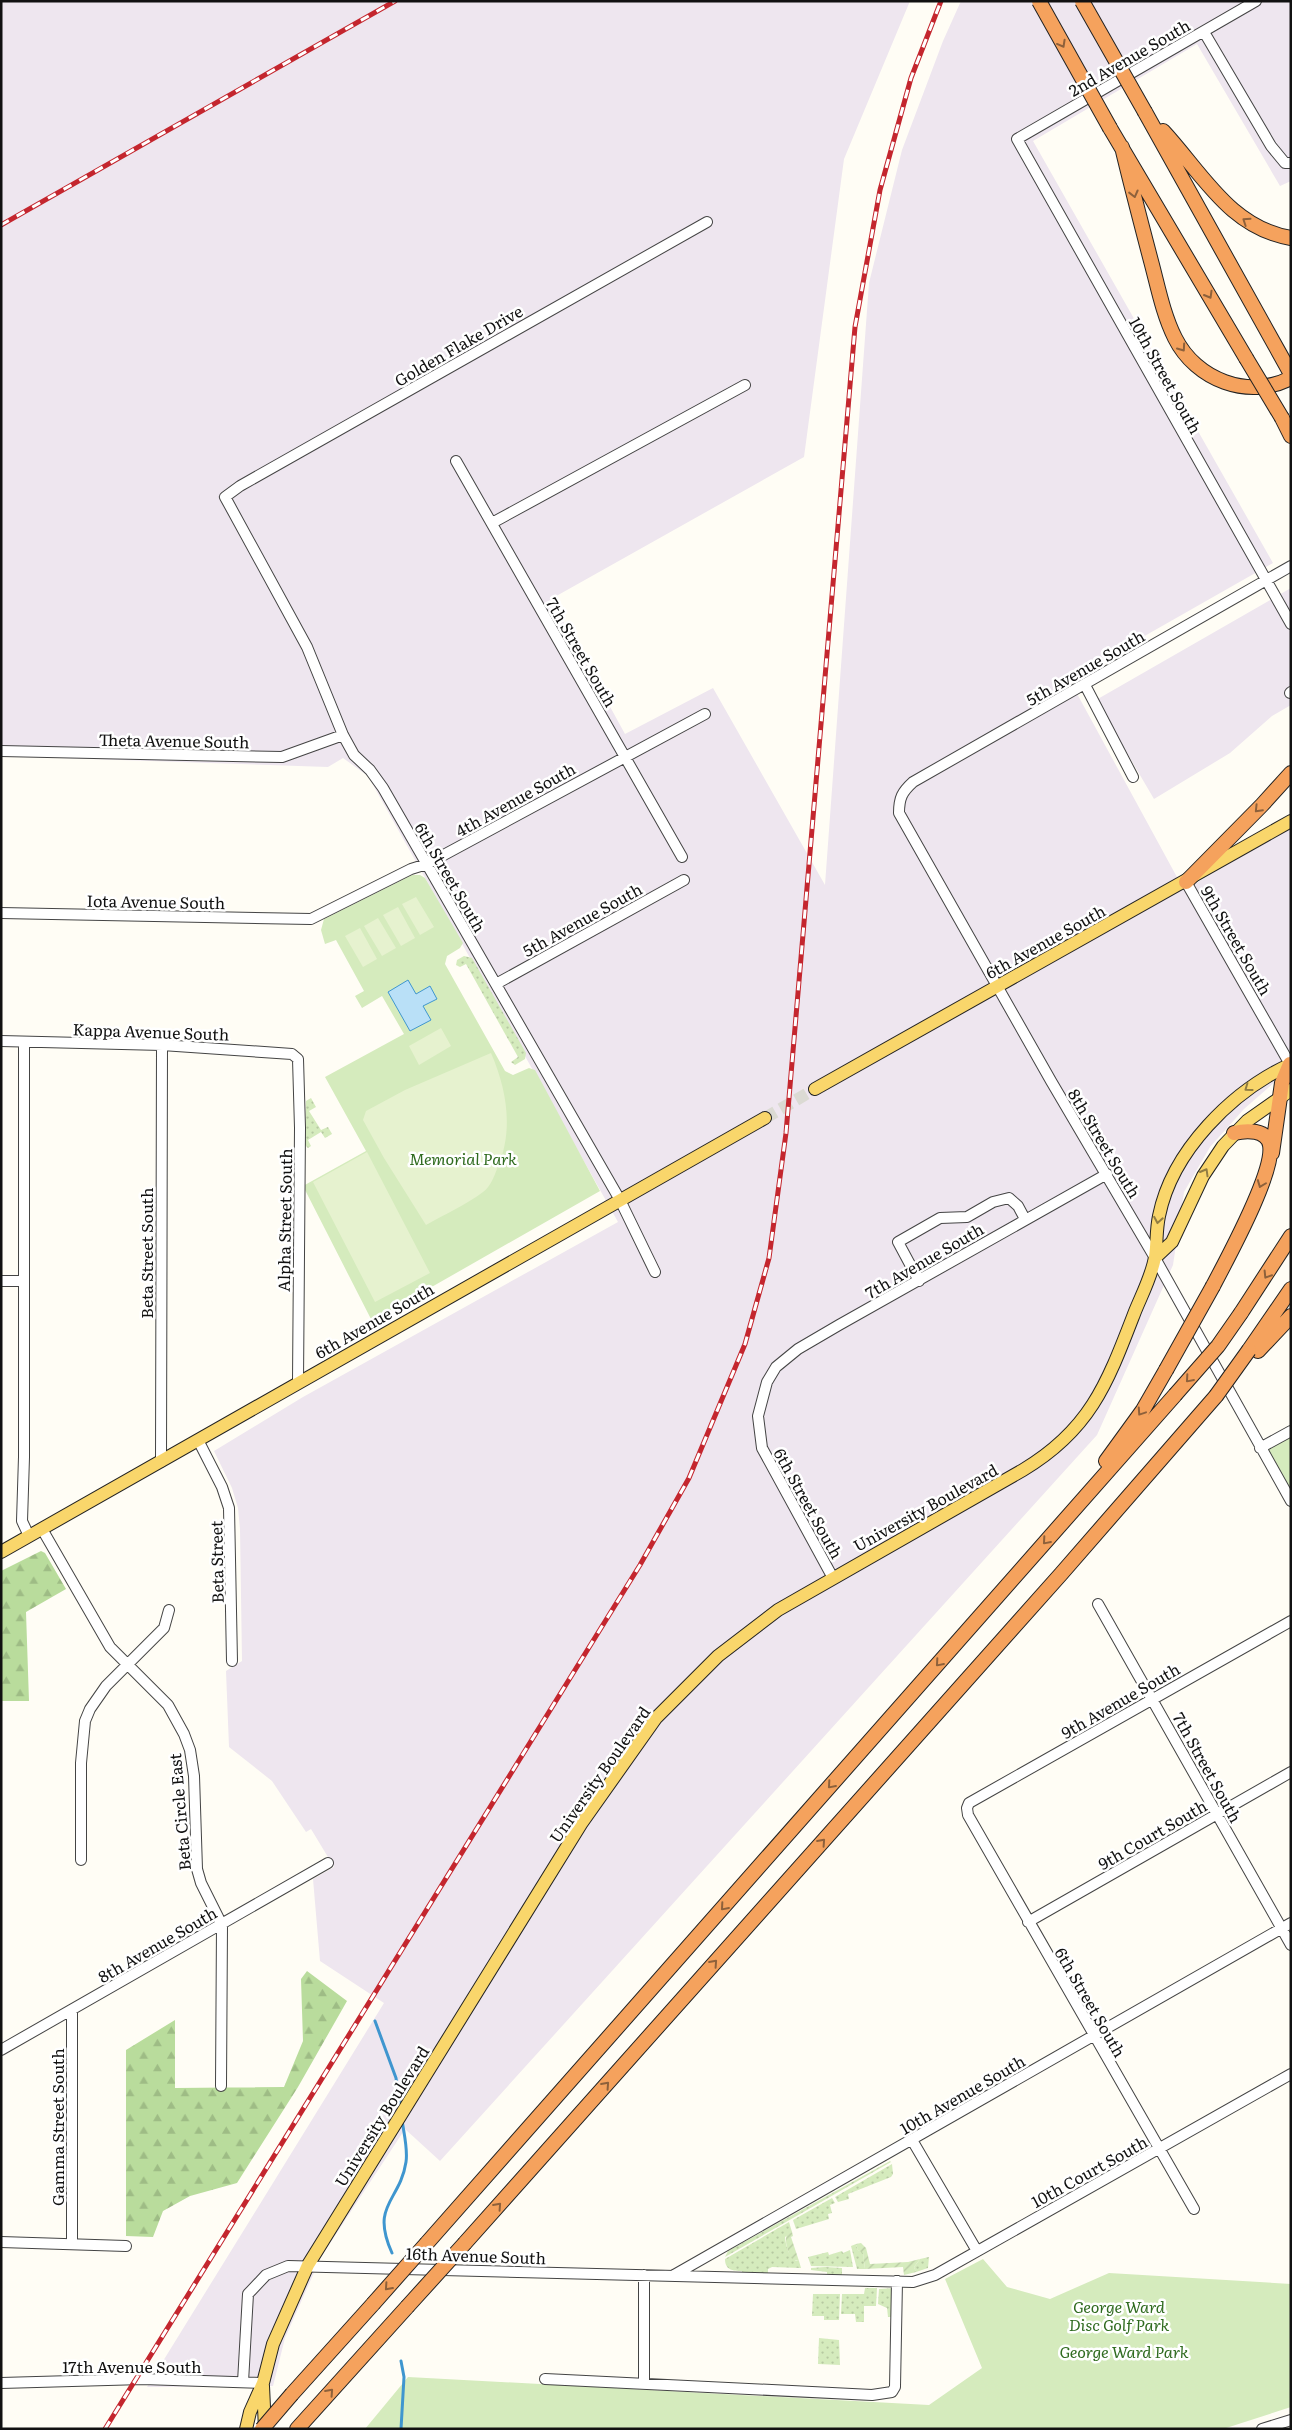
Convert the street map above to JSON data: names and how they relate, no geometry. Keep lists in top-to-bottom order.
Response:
{
  "streets": {
    "main road": ["6th Avenue South", "University Boulevard"],
    "street": [
      "2nd Avenue South",
      "Golden Flake Drive",
      "10th Street South",
      "7th Street South",
      "5th Avenue South",
      "Theta Avenue South",
      "4th Avenue South",
      "6th Street South",
      "Iota Avenue South",
      "9th Street South",
      "Kappa Avenue South",
      "8th Street South",
      "Alpha Street South",
      "Beta Street South",
      "7th Avenue South",
      "Beta Street",
      "9th Avenue South",
      "Beta Circle East",
      "9th Court South",
      "8th Avenue South",
      "10th Avenue South",
      "Gamma Street South",
      "10th Court South",
      "16th Avenue South",
      "17th Avenue South"
    ]
  },
  "crossings": [
    ["2nd Avenue South", "10th Street South"],
    ["Golden Flake Drive", "6th Street South"],
    ["10th Street South", "5th Avenue South"],
    ["7th Street South", "4th Avenue South"],
    ["7th Street South", "9th Avenue South"],
    ["7th Street South", "9th Court South"],
    ["7th Street South", "10th Avenue South"],
    ["5th Avenue South", "6th Street South"],
    ["5th Avenue South", "8th Street South"],
    ["Theta Avenue South", "6th Street South"],
    ["4th Avenue South", "6th Street South"],
    ["4th Avenue South", "Iota Avenue South"],
    ["6th Street South", "6th Avenue South"],
    ["6th Street South", "7th Avenue South"],
    ["6th Street South", "University Boulevard"],
    ["6th Street South", "9th Avenue South"],
    ["6th Street South", "9th Court South"],
    ["6th Street South", "10th Avenue South"],
    ["6th Street South", "10th Court South"],
    ["9th Street South", "6th Avenue South"],
    ["9th Street South", "University Boulevard"],
    ["6th Avenue South", "8th Street South"],
    ["6th Avenue South", "Alpha Street South"],
    ["6th Avenue South", "Beta Street South"],
    ["6th Avenue South", "Beta Street"],
    ["6th Avenue South", "Beta Circle East"],
    ["Kappa Avenue South", "Alpha Street South"],
    ["Kappa Avenue South", "Beta Street South"],
    ["8th Street South", "7th Avenue South"],
    ["8th Street South", "University Boulevard"],
    ["University Boulevard", "16th Avenue South"],
    ["University Boulevard", "17th Avenue South"],
    ["Beta Circle East", "8th Avenue South"],
    ["8th Avenue South", "Gamma Street South"],
    ["16th Avenue South", "17th Avenue South"]
  ],
  "parks": ["Memorial Park", "George Ward Disc Golf Park", "George Ward Park"]
}
